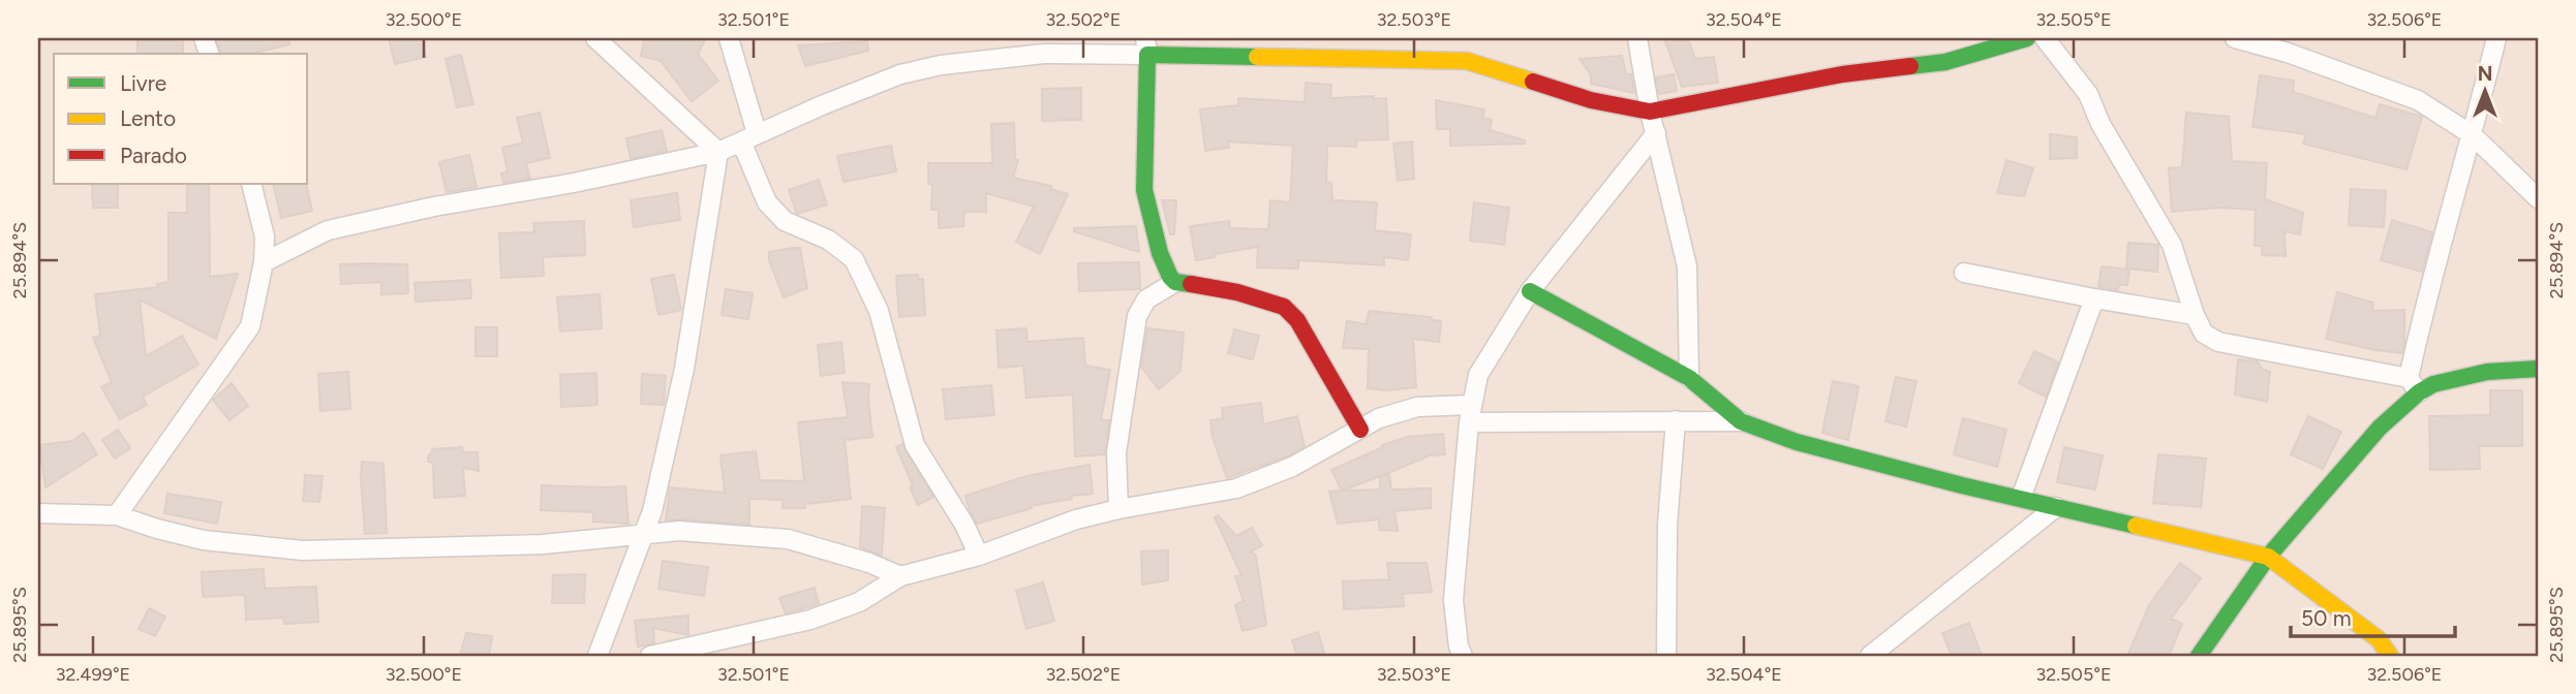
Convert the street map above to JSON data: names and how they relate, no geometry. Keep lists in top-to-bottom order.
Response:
{
  "legend": ["Livre", "Lento", "Parado"],
  "scale_bar": "50 m",
  "north": "top",
  "coordinates": [
    "32.500°E",
    "32.501°E",
    "32.502°E",
    "32.503°E",
    "32.504°E",
    "32.505°E",
    "32.506°E",
    "25.894°S",
    "25.895°S",
    "32.499°E"
  ]
}
